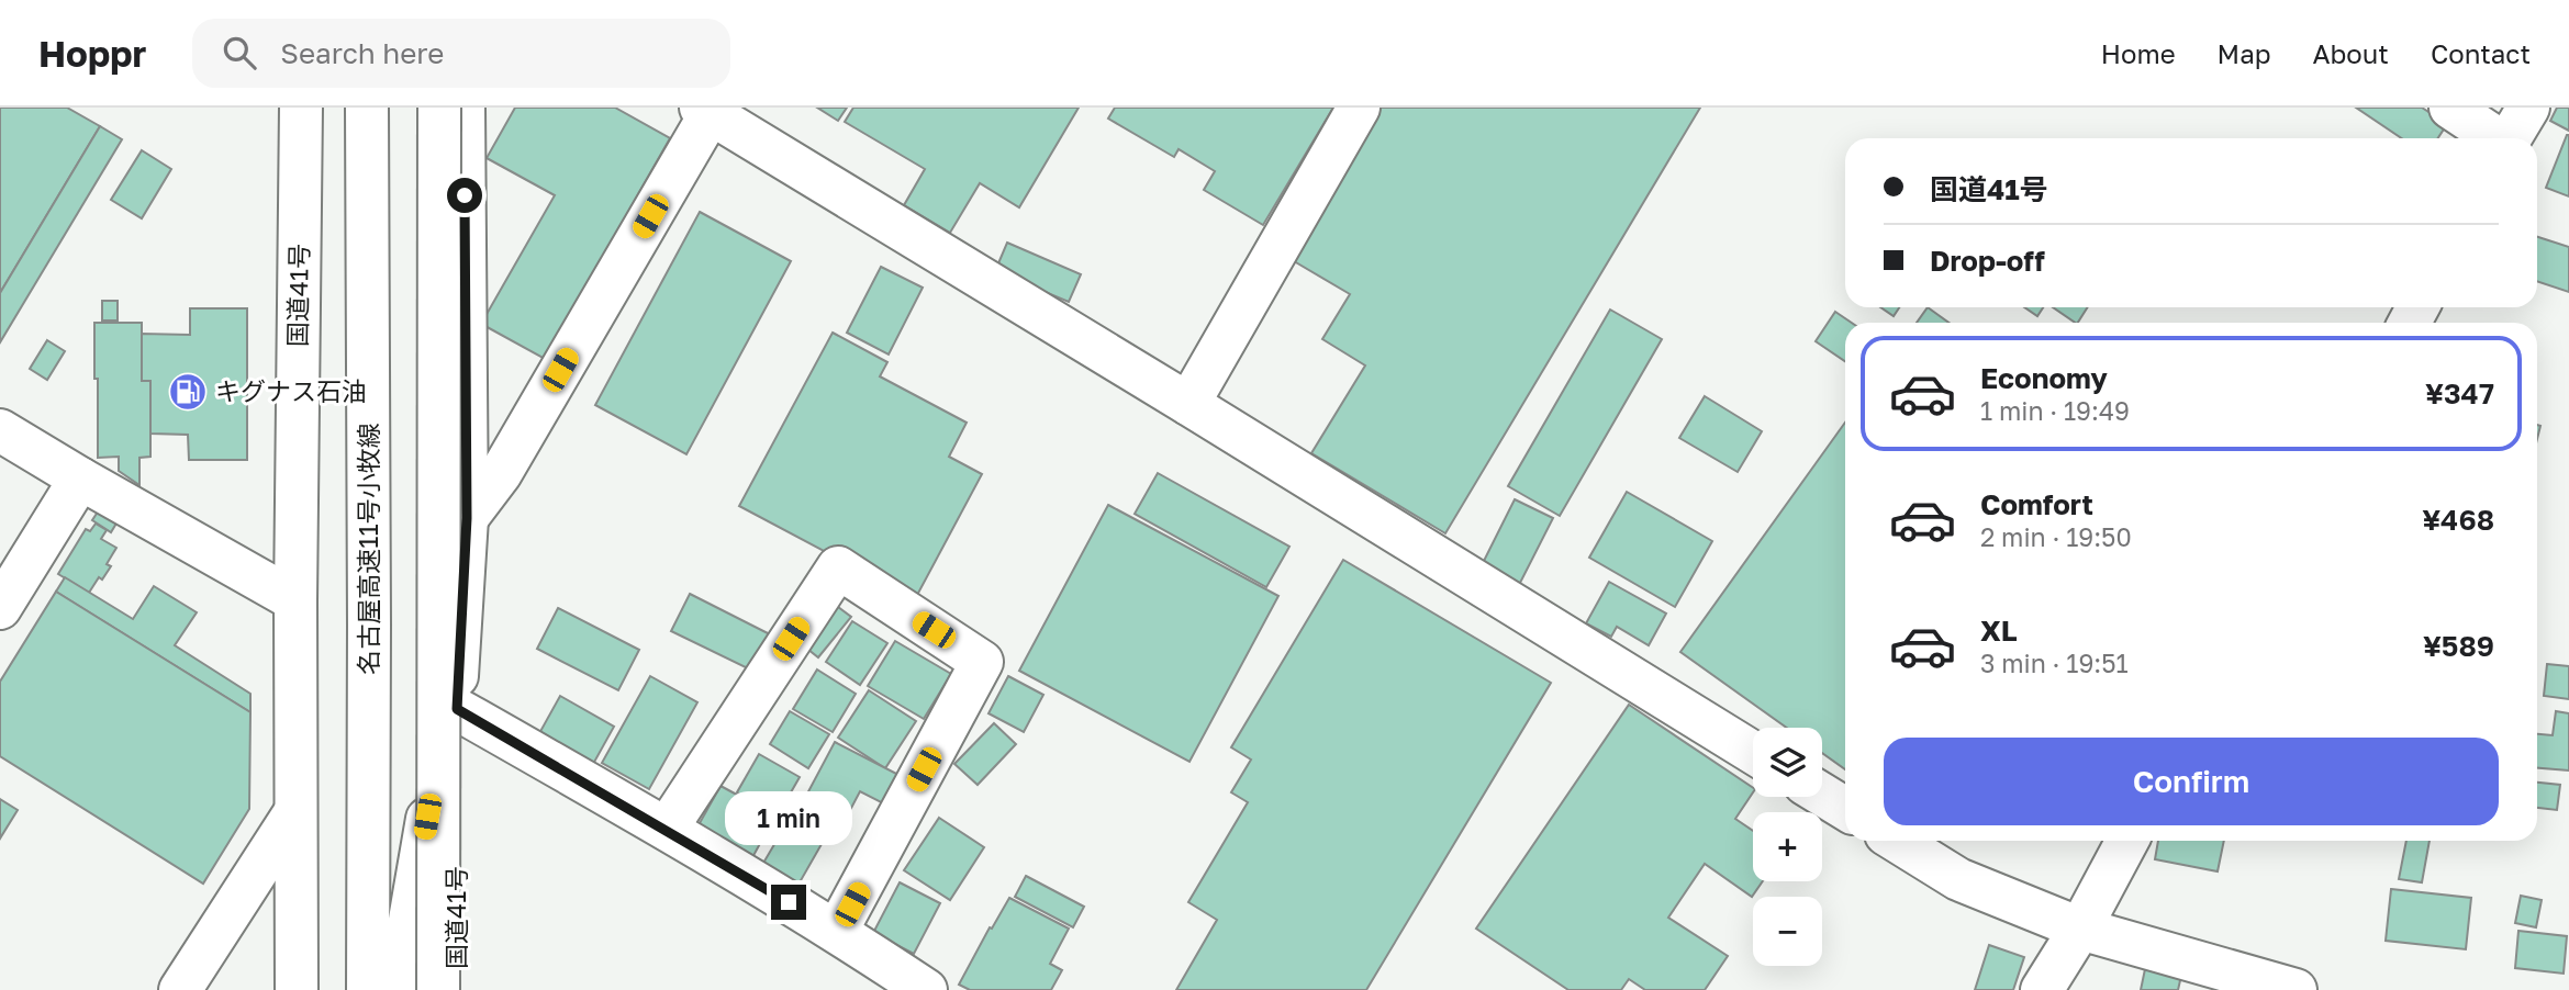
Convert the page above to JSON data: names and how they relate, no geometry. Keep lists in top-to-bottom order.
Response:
{
  "streets": {
    "main road": ["国道41号", "名古屋高速11号小牧線"]
  },
  "places": {
    "fuel station": ["キグナス石油"]
  },
  "page": {
    "header": "Hoppr",
    "search": "Search here",
    "nav": [
      "Home",
      "Map",
      "About",
      "Contact"
    ],
    "banner": ["国道41号", "Drop-off"],
    "list": [
      {
        "name": "Economy",
        "note": "1 min · 19:49",
        "value": "¥347"
      },
      {
        "name": "Comfort",
        "note": "2 min · 19:50",
        "value": "¥468"
      },
      {
        "name": "XL",
        "note": "3 min · 19:51",
        "value": "¥589"
      }
    ],
    "buttons": "Confirm",
    "map_buttons": ["+", "−"],
    "bubble": "1 min"
  }
}
